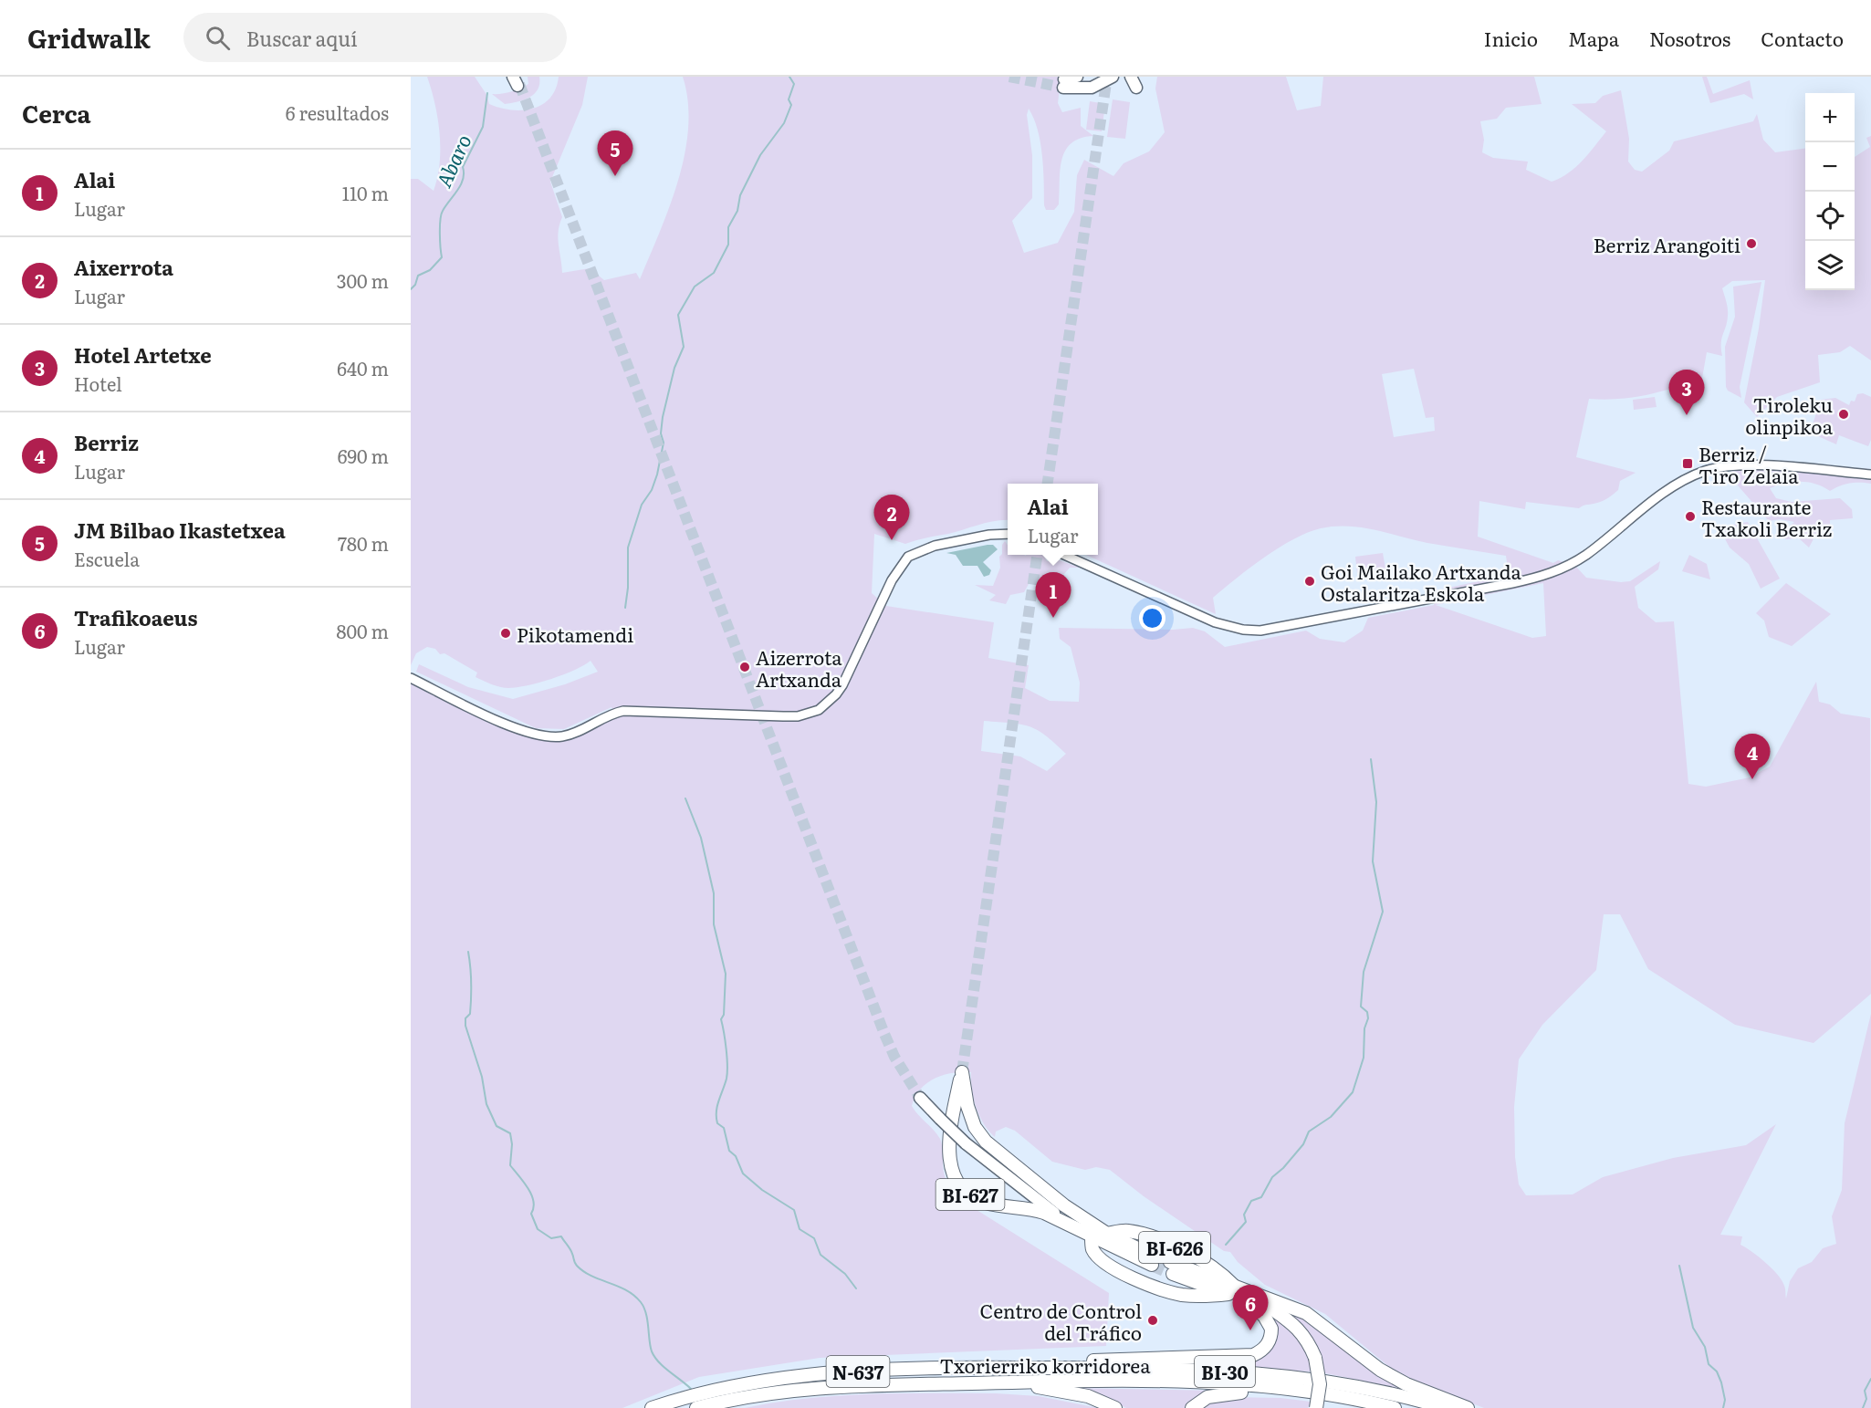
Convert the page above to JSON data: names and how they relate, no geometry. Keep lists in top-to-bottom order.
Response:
{
  "streets": {
    "highway": [
      "BI-627",
      "BI-626",
      "Txorierriko korridorea",
      "N-637",
      "BI-30"
    ]
  },
  "crossings": [
    ["BI-627", "BI-626"]
  ],
  "water": ["Abaro"],
  "places": {
    "other": [
      "Berriz Arangoiti",
      "Tiroleku olinpikoa",
      "Restaurante Txakoli Berriz",
      "Goi Mailako Artxanda Ostalaritza Eskola",
      "Pikotamendi",
      "Aizerrota Artxanda",
      "Centro de Control del Tráfico"
    ],
    "transit": ["Berriz / Tiro Zelaia"]
  },
  "page": {
    "header": "Gridwalk",
    "search": "Buscar aquí",
    "nav": [
      "Inicio",
      "Mapa",
      "Nosotros",
      "Contacto"
    ],
    "heading": ["Cerca", "6 resultados"],
    "map_buttons": ["+", "−"],
    "pins": [
      "5",
      "3",
      "2",
      "1",
      "4",
      "6"
    ],
    "list": [
      {
        "mark": "1",
        "name": "Alai",
        "note": "Lugar",
        "value": "110 m"
      },
      {
        "mark": "2",
        "name": "Aixerrota",
        "note": "Lugar",
        "value": "300 m"
      },
      {
        "mark": "3",
        "name": "Hotel Artetxe",
        "note": "Hotel",
        "value": "640 m"
      },
      {
        "mark": "4",
        "name": "Berriz",
        "note": "Lugar",
        "value": "690 m"
      },
      {
        "mark": "5",
        "name": "JM Bilbao Ikastetxea",
        "note": "Escuela",
        "value": "780 m"
      },
      {
        "mark": "6",
        "name": "Trafikoaeus",
        "note": "Lugar",
        "value": "800 m"
      }
    ],
    "popup": ["Alai", "Lugar"]
  }
}
